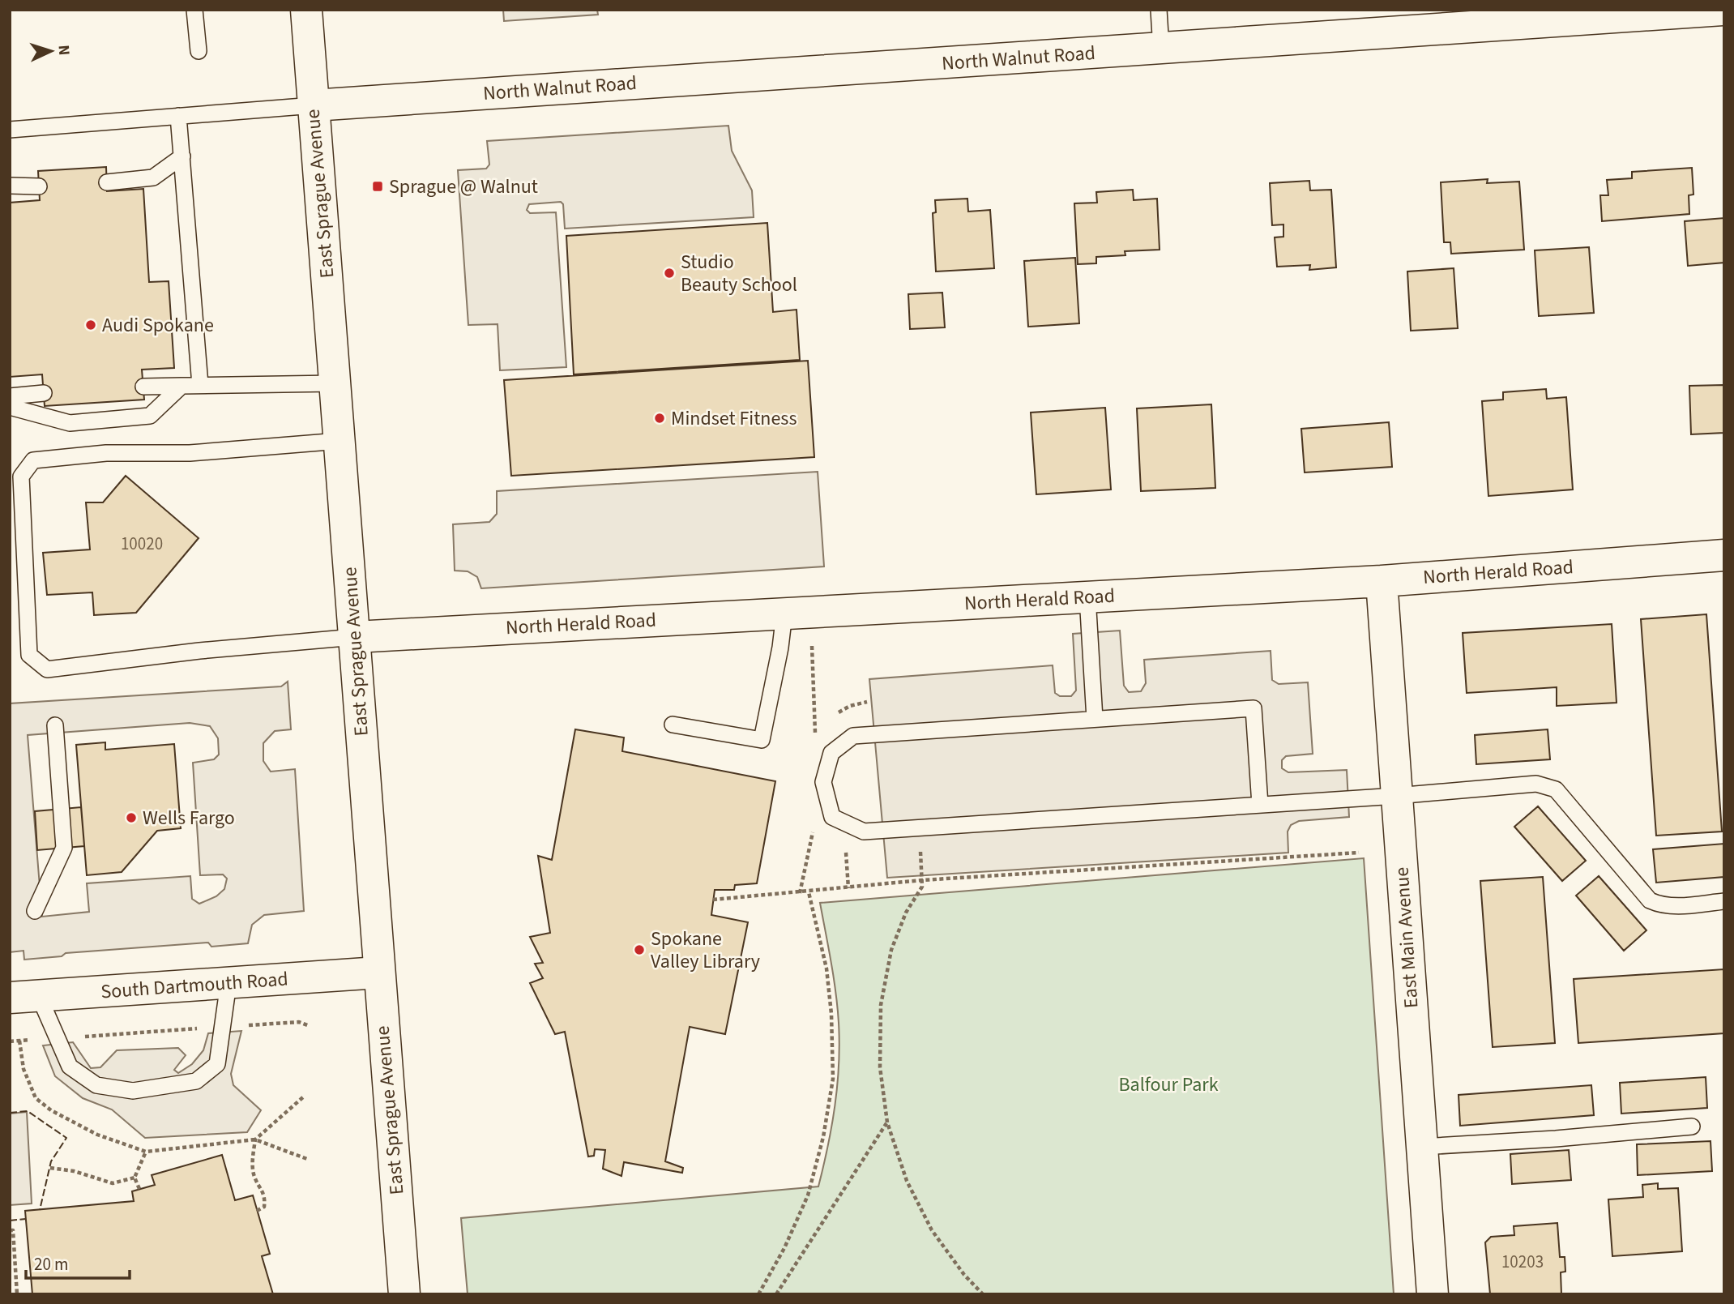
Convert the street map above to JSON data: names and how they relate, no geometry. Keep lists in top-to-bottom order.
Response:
{
  "streets": {
    "street": [
      "North Walnut Road",
      "East Sprague Avenue",
      "North Herald Road",
      "East Main Avenue",
      "South Dartmouth Road"
    ]
  },
  "crossings": [
    ["North Walnut Road", "East Sprague Avenue"],
    ["East Sprague Avenue", "North Herald Road"],
    ["East Sprague Avenue", "South Dartmouth Road"],
    ["North Herald Road", "East Main Avenue"]
  ],
  "parks": ["Balfour Park"],
  "places": {
    "transit": ["Sprague @ Walnut"],
    "other": [
      "Studio Beauty School",
      "Audi Spokane",
      "Mindset Fitness",
      "Wells Fargo",
      "Spokane Valley Library"
    ]
  },
  "house_numbers": ["10020", "10203"],
  "scale_bar": "20 m",
  "north": "right"
}
